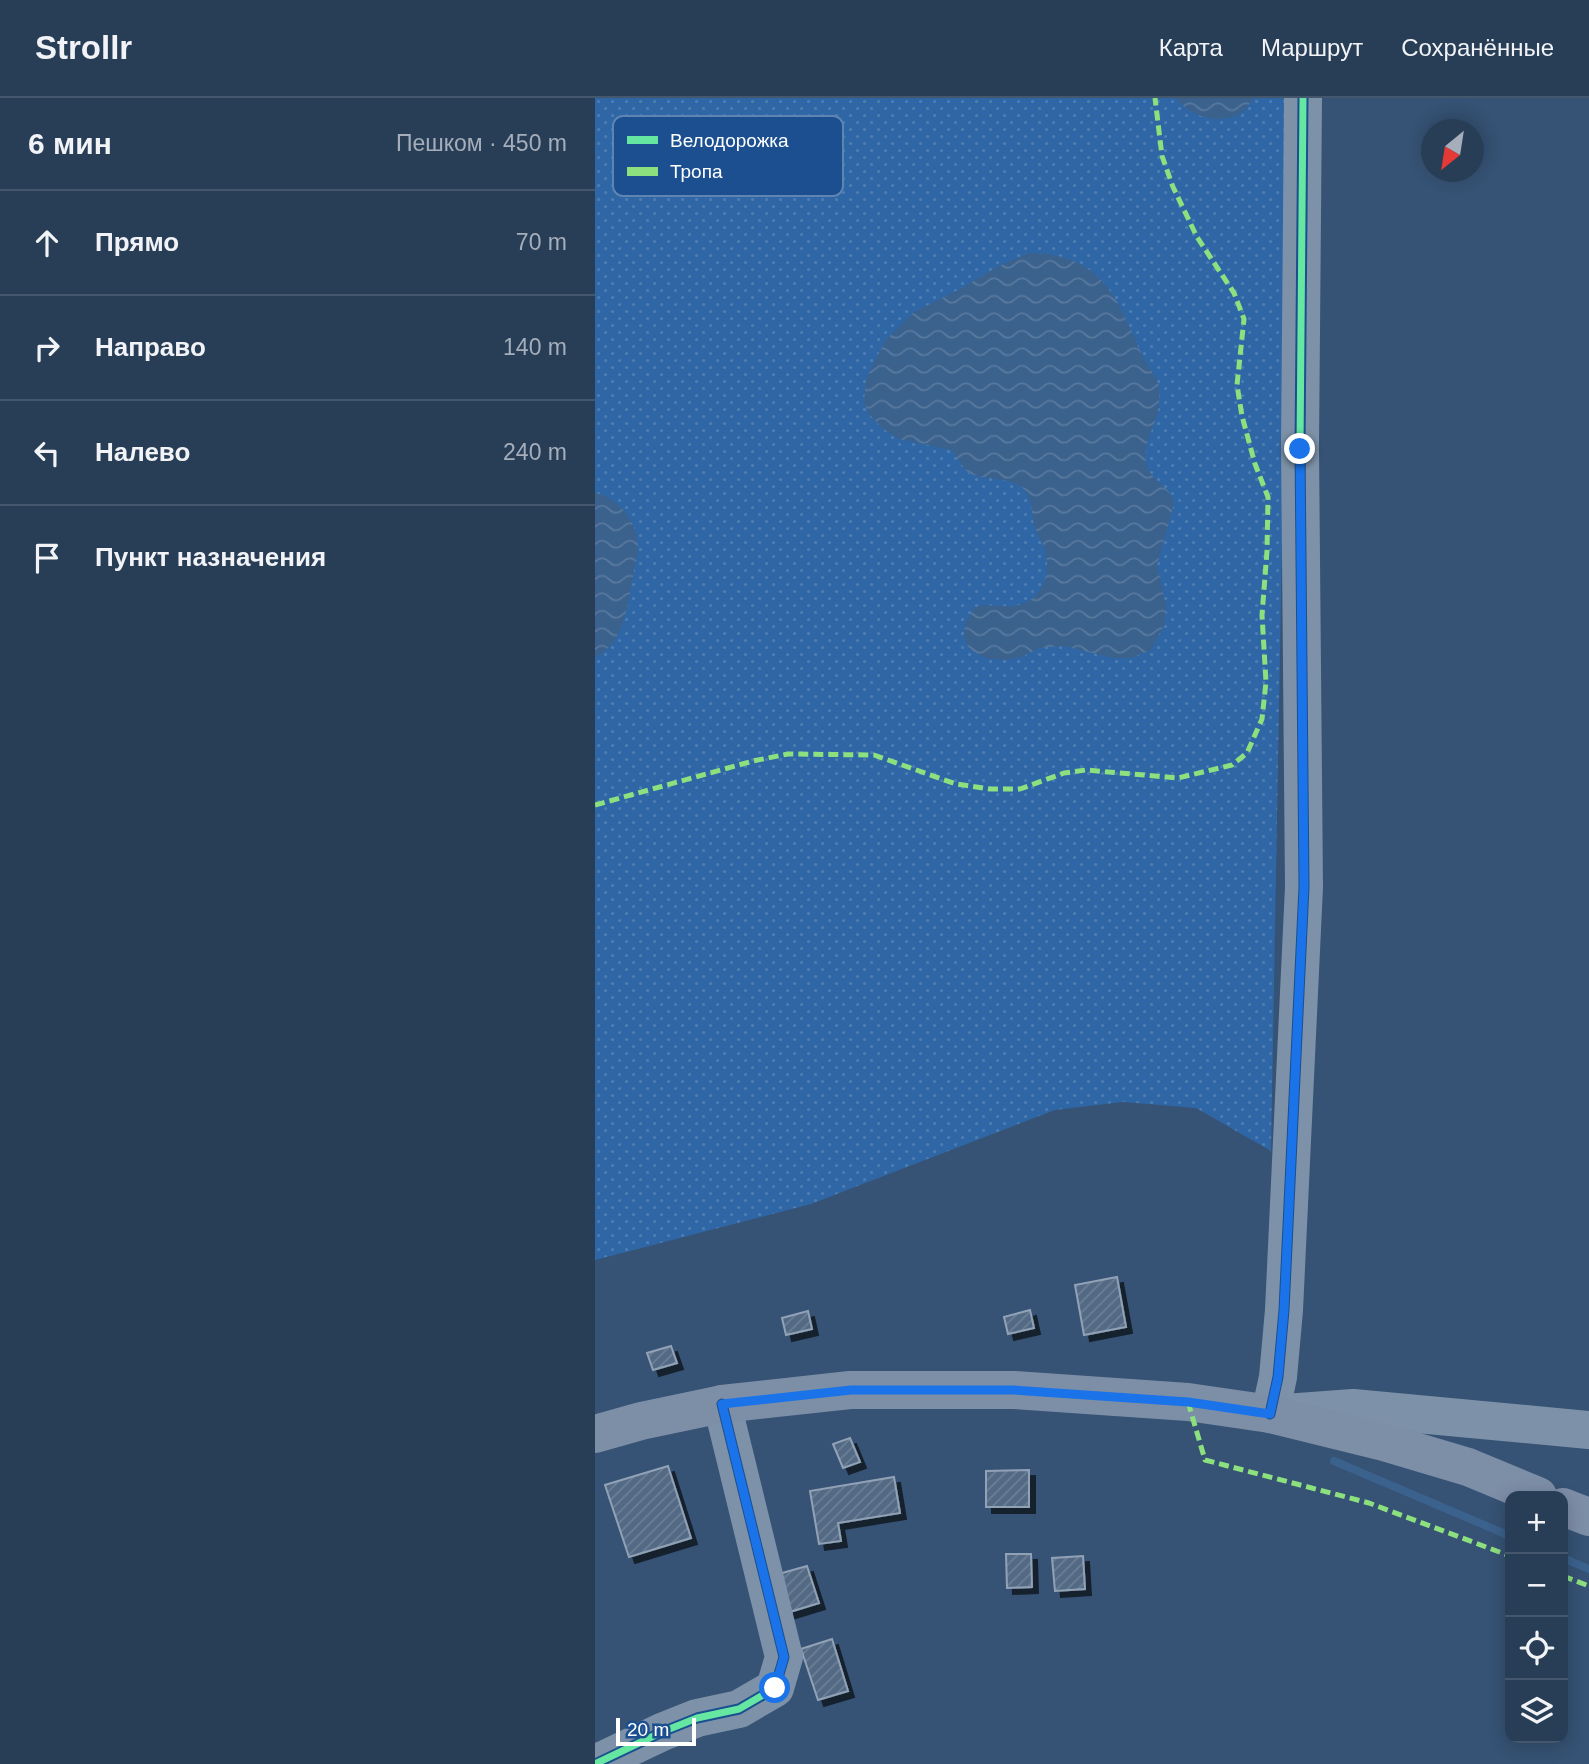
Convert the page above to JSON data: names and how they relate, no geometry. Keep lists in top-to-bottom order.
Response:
{
  "legend": ["Велодорожка", "Тропа"],
  "scale_bar": "20 m",
  "north": "bottom left",
  "page": {
    "header": "Strollr",
    "nav": ["Карта", "Маршрут", "Сохранённые"],
    "heading": ["6 мин", "Пешком · 450 m"],
    "list": [
      ["Прямо", "70 m"],
      ["Направо", "140 m"],
      ["Налево", "240 m"],
      "Пункт назначения"
    ],
    "map_buttons": ["+", "−"],
    "scale": "20 m"
  }
}
